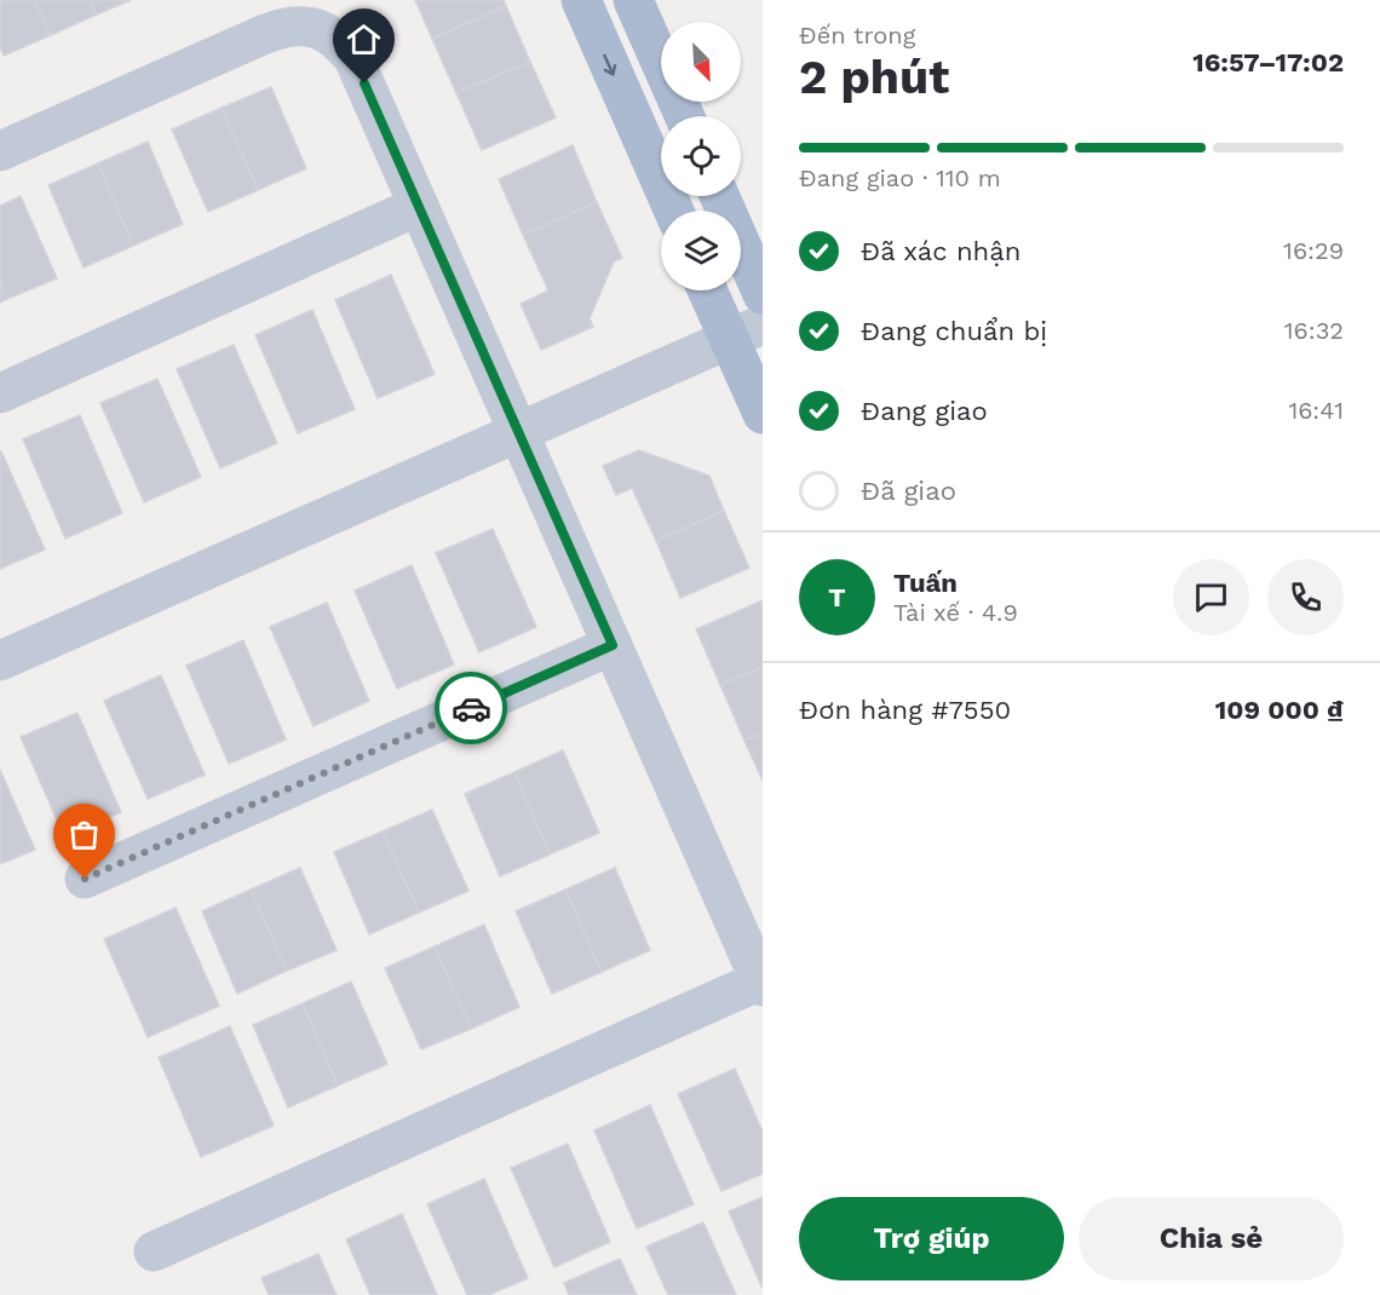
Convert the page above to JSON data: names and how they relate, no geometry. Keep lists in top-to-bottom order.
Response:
{
  "north": "bottom right",
  "page": {
    "heading": ["2 phút", "Đến trong", "16:57–17:02"],
    "panel": [
      "Tuấn",
      "Tài xế · 4.9",
      "Đơn hàng #7550",
      "109 000 ₫"
    ],
    "bar": "Đang giao · 110 m",
    "list": [
      ["Đã xác nhận", "16:29"],
      ["Đang chuẩn bị", "16:32"],
      ["Đang giao", "16:41"],
      "Đã giao"
    ],
    "round": "T",
    "buttons": ["Trợ giúp", "Chia sẻ"]
  }
}
